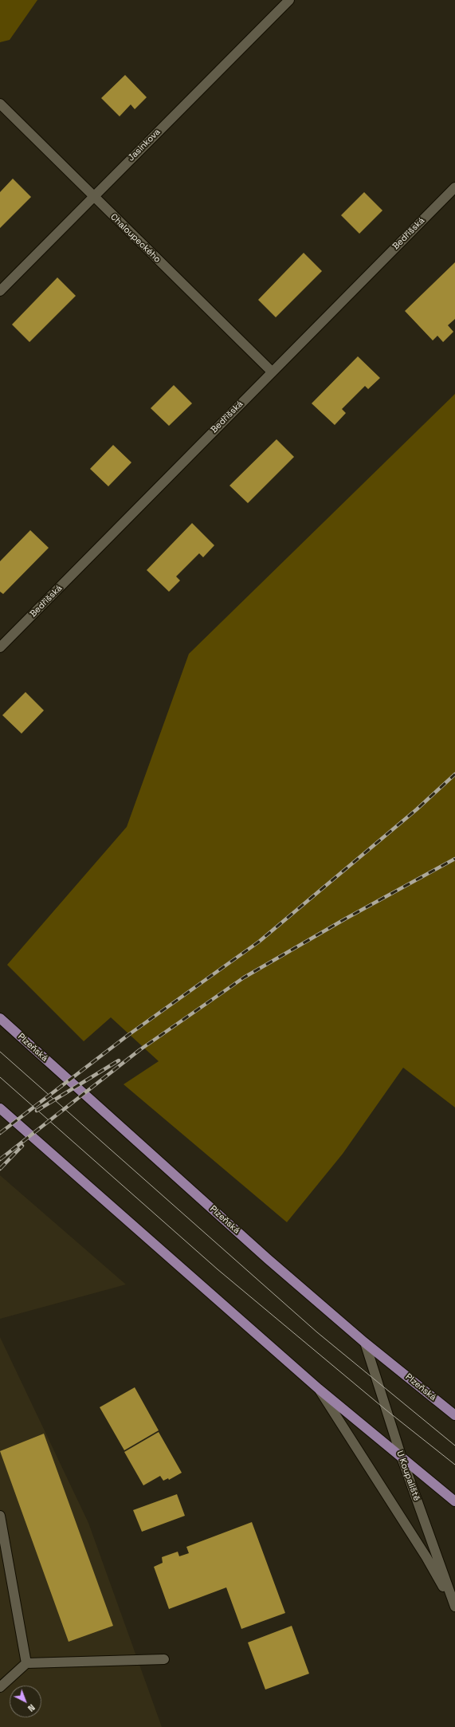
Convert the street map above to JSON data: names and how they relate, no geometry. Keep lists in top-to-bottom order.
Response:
{
  "streets": {
    "main road": ["Plzeňská"],
    "street": [
      "Jasinkova",
      "Bedřišská",
      "Chaloupeckého",
      "U Koupaliště"
    ]
  },
  "crossings": [
    ["Jasinkova", "Chaloupeckého"],
    ["Bedřišská", "Chaloupeckého"],
    ["Plzeňská", "U Koupaliště"]
  ],
  "north": "bottom right"
}
